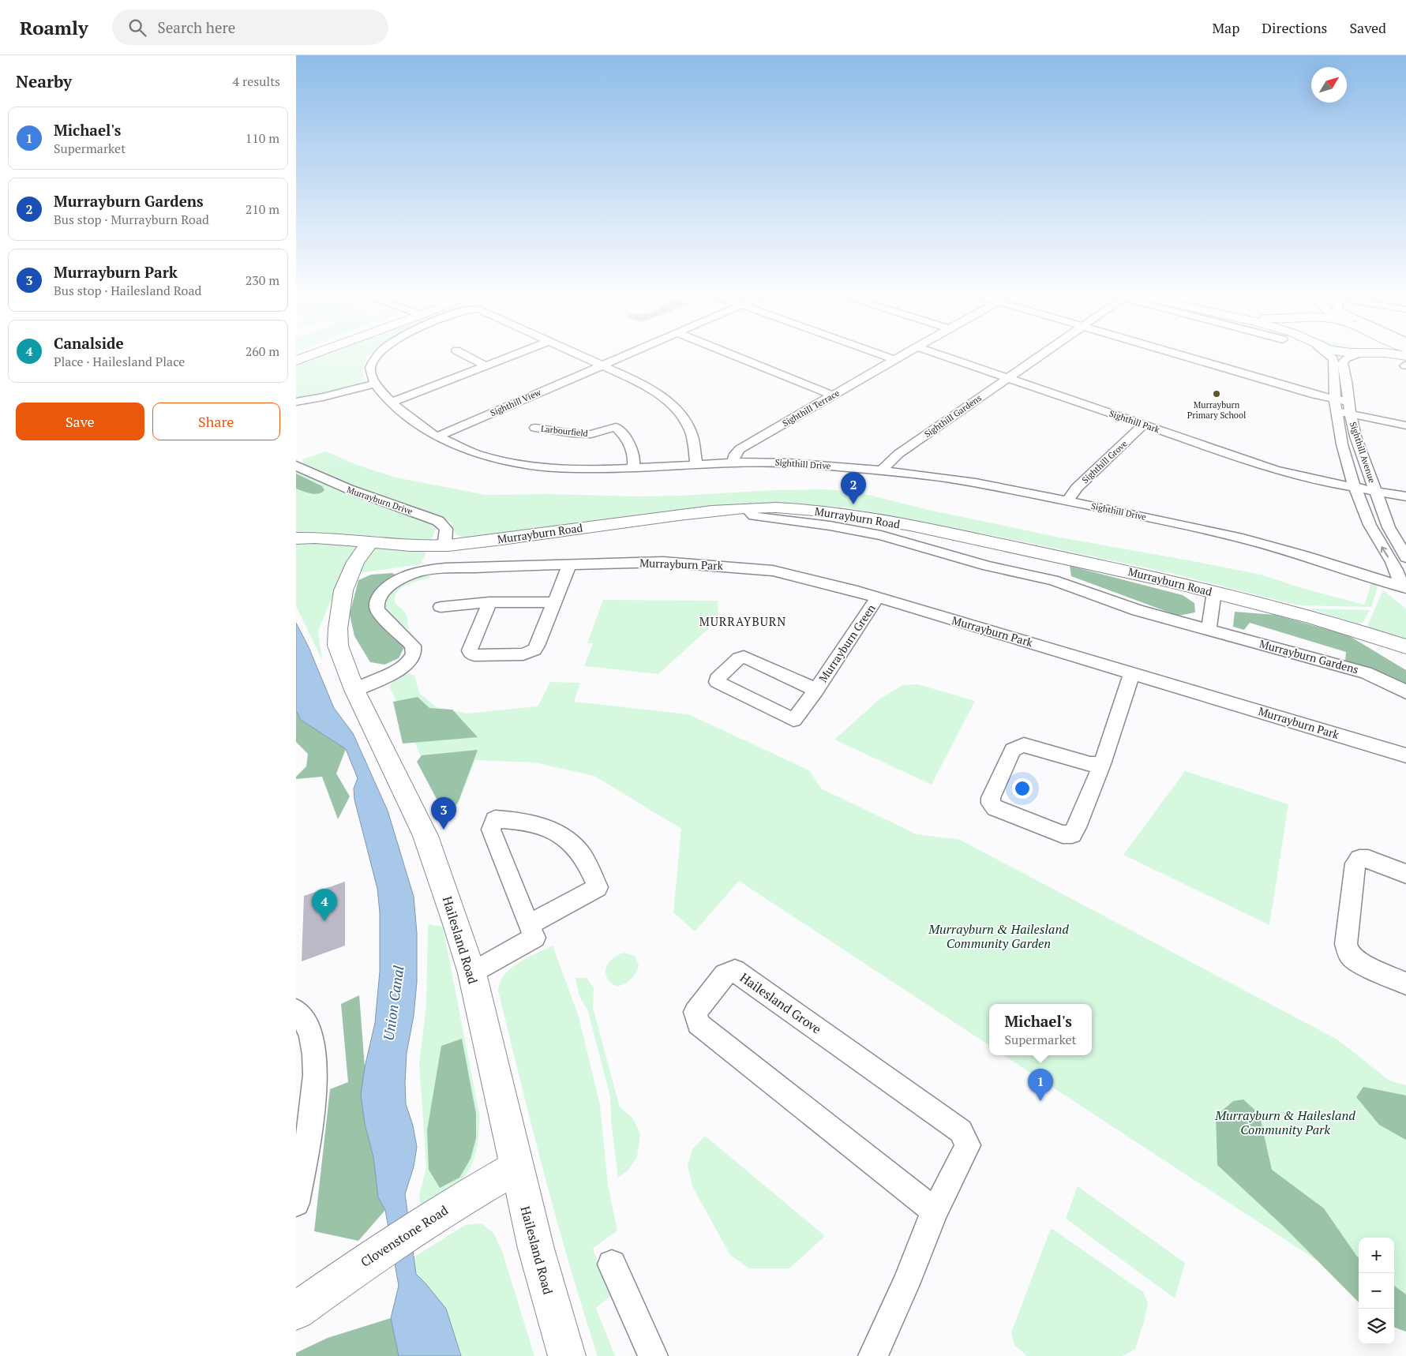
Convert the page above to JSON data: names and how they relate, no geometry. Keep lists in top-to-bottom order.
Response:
{
  "streets": {
    "street": [
      "Sighthill View",
      "Sighthill Terrace",
      "Sighthill Gardens",
      "Sighthill Park",
      "Larbourfield",
      "Sighthill Avenue",
      "Sighthill Grove",
      "Sighthill Drive",
      "Murrayburn Drive",
      "Murrayburn Road",
      "Murrayburn Park",
      "Murrayburn Green",
      "Murrayburn Gardens",
      "Hailesland Road",
      "Hailesland Grove",
      "Clovenstone Road"
    ]
  },
  "crossings": [
    ["Sighthill View", "Sighthill Drive"],
    ["Sighthill Terrace", "Sighthill Drive"],
    ["Sighthill Gardens", "Sighthill Park"],
    ["Sighthill Gardens", "Sighthill Drive"],
    ["Sighthill Park", "Sighthill Avenue"],
    ["Sighthill Park", "Sighthill Grove"],
    ["Larbourfield", "Sighthill Drive"],
    ["Sighthill Avenue", "Sighthill Drive"],
    ["Sighthill Grove", "Sighthill Drive"],
    ["Murrayburn Drive", "Murrayburn Road"],
    ["Murrayburn Road", "Murrayburn Gardens"],
    ["Murrayburn Road", "Hailesland Road"],
    ["Murrayburn Park", "Murrayburn Green"],
    ["Murrayburn Park", "Hailesland Road"],
    ["Hailesland Road", "Clovenstone Road"]
  ],
  "districts": ["MURRAYBURN"],
  "water": ["Union Canal"],
  "parks": ["Murrayburn & Hailesland Community Garden", "Murrayburn & Hailesland Community Park"],
  "places": ["Murrayburn Primary School"],
  "north": "top right",
  "page": {
    "header": "Roamly",
    "search": "Search here",
    "nav": ["Map", "Directions", "Saved"],
    "heading": ["Nearby", "4 results"],
    "list": [
      {
        "mark": "1",
        "name": "Michael's",
        "note": "Supermarket",
        "value": "110 m"
      },
      {
        "mark": "2",
        "name": "Murrayburn Gardens",
        "note": "Bus stop · Murrayburn Road",
        "value": "210 m"
      },
      {
        "mark": "3",
        "name": "Murrayburn Park",
        "note": "Bus stop · Hailesland Road",
        "value": "230 m"
      },
      {
        "mark": "4",
        "name": "Canalside",
        "note": "Place · Hailesland Place",
        "value": "260 m"
      }
    ],
    "buttons": ["Save", "Share"],
    "pins": [
      "2",
      "3",
      "4",
      "1"
    ],
    "popup": ["Michael's", "Supermarket"],
    "map_buttons": ["+", "−"]
  }
}
